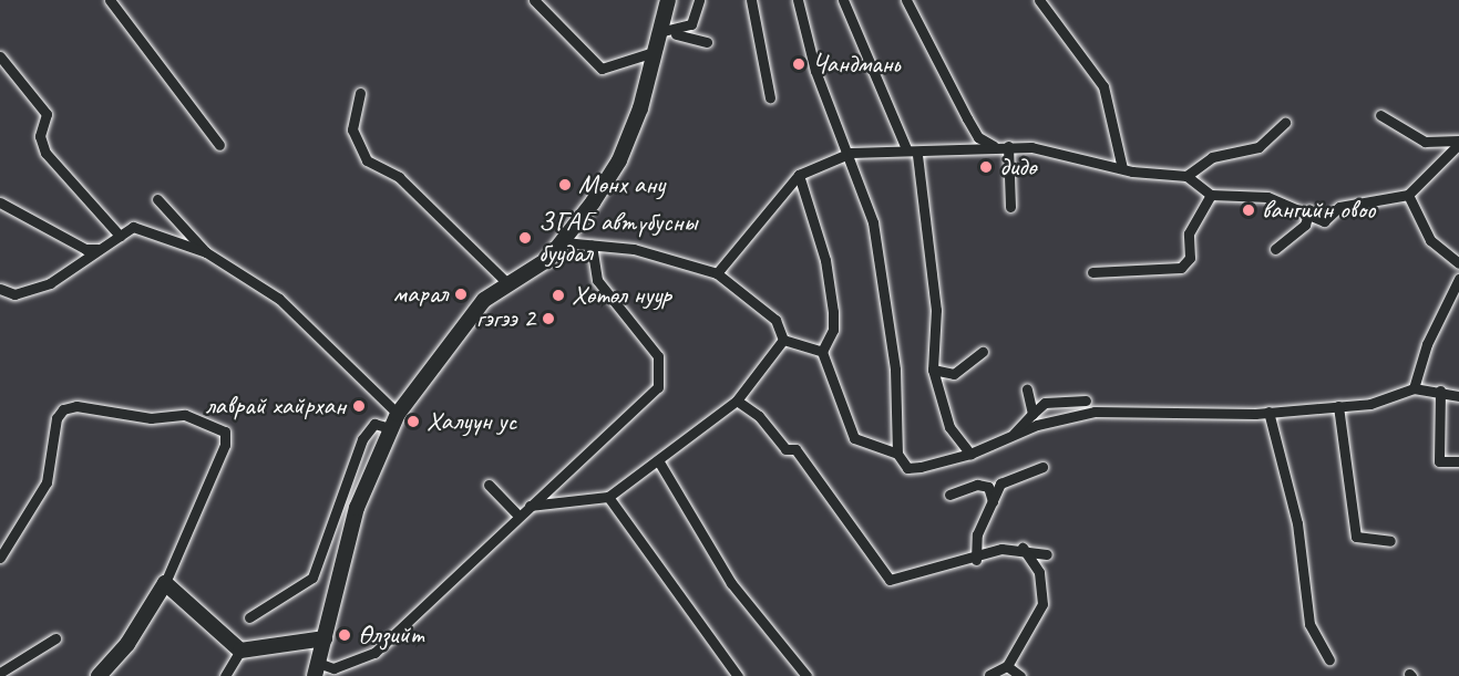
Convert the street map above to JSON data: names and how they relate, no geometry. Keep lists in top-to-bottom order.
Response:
{
  "places": [
    "Чандмань",
    "дидө",
    "Мөнх ану",
    "вангийн овоо",
    "ЗГАБ автүбусны буудал",
    "марал",
    "Хөтөл нуур",
    "гэгээ 2",
    "лаврай хайрхан",
    "Халуун ус",
    "Өлзийт"
  ]
}
